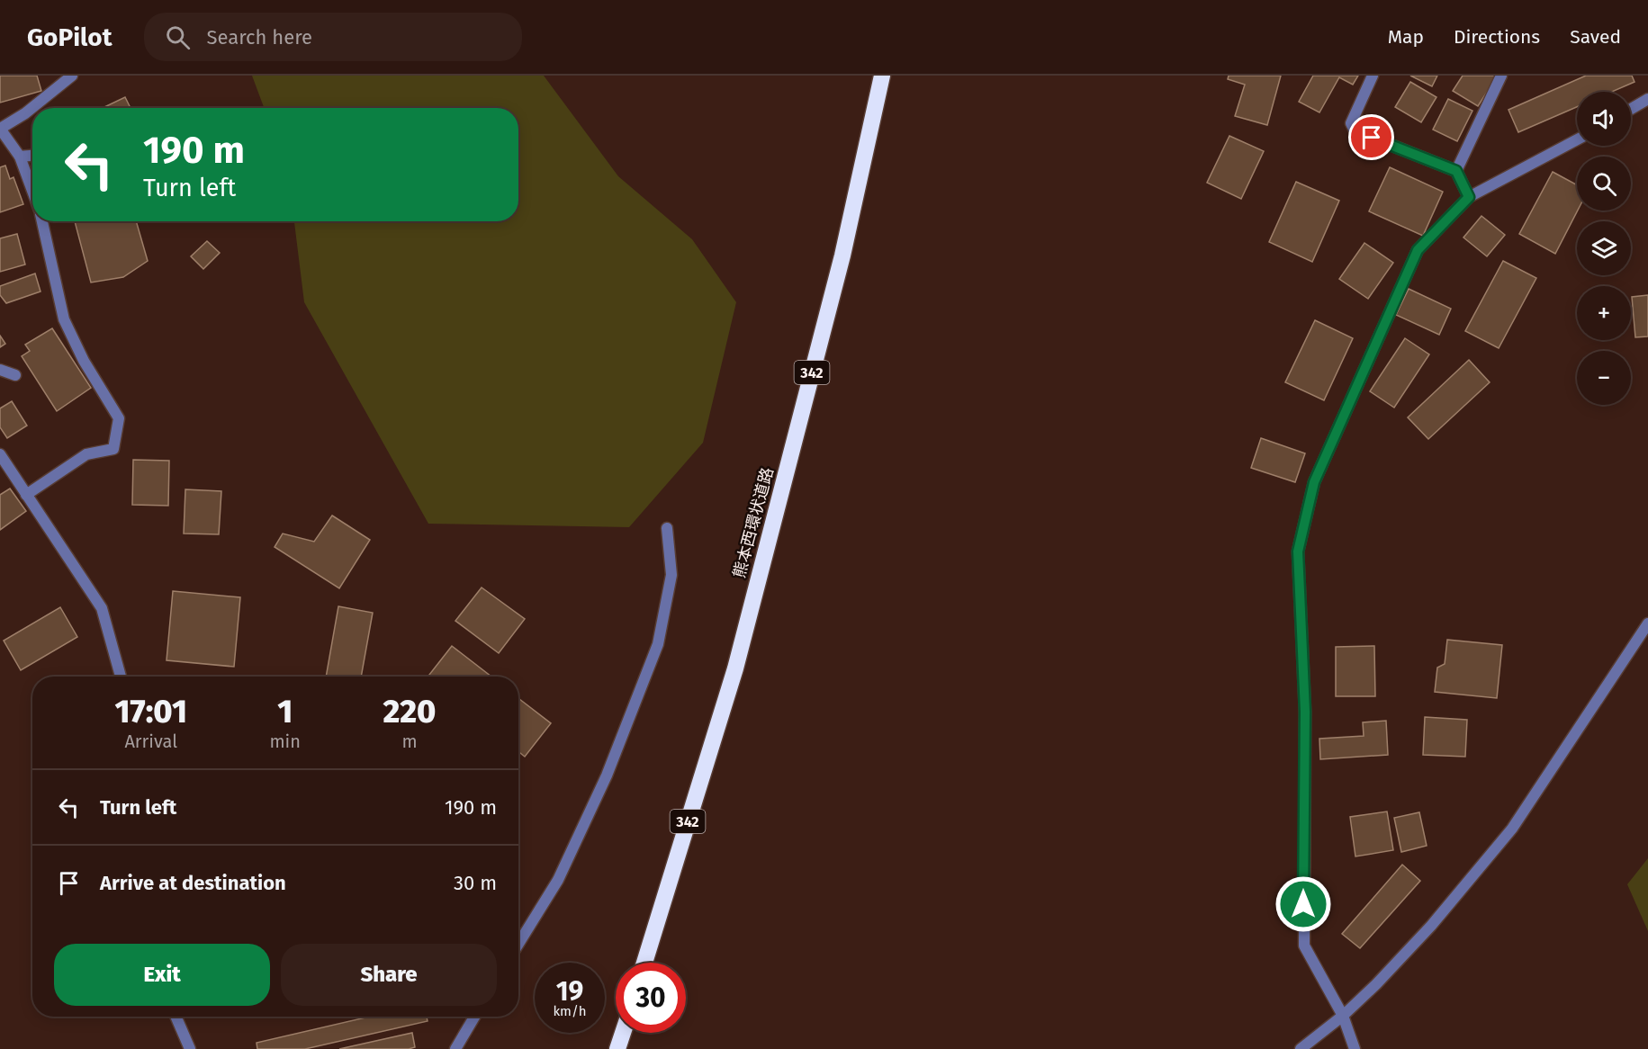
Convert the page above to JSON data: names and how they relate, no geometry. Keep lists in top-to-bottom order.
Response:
{
  "streets": {
    "highway": ["342", "熊本西環状道路"]
  },
  "page": {
    "header": "GoPilot",
    "search": "Search here",
    "nav": ["Map", "Directions", "Saved"],
    "map_buttons": ["+", "−"],
    "turn": ["190 m", "Turn left"],
    "eta": [
      "17:01",
      "Arrival",
      "1",
      "min",
      "220",
      "m"
    ],
    "list": [
      {
        "name": "Turn left",
        "value": "190 m"
      },
      {
        "name": "Arrive at destination",
        "value": "30 m"
      }
    ],
    "buttons": ["Exit", "Share"],
    "speed": "19 km/h",
    "limit": "30"
  }
}
